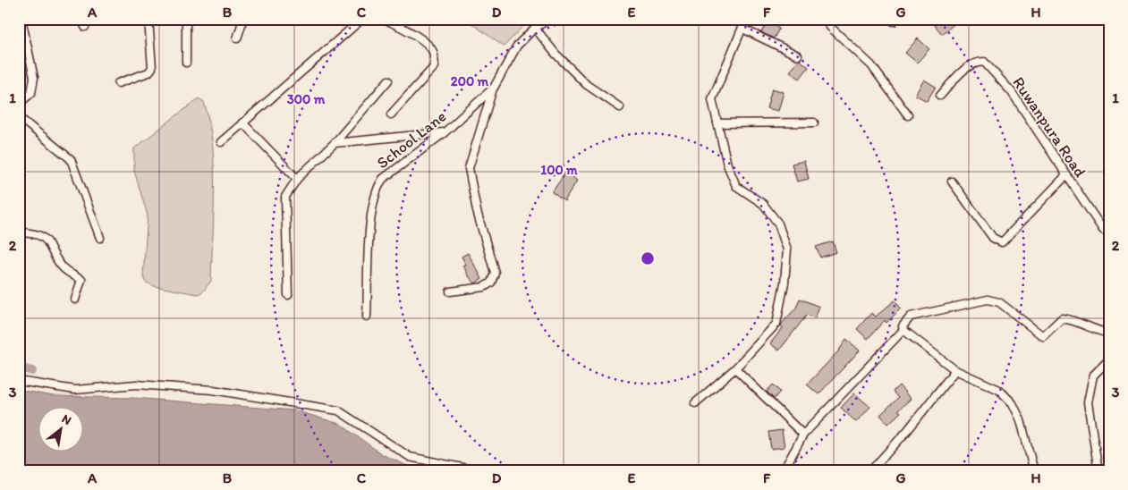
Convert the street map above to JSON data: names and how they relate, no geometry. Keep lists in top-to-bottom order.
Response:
{
  "streets": {
    "street": ["Ruwanpura Road", "School Lane"]
  },
  "north": "top right",
  "grid": {
    "columns": [
      "A",
      "B",
      "C",
      "D",
      "E",
      "F",
      "G",
      "H"
    ],
    "rows": ["1", "2", "3"]
  },
  "rings": ["200 m", "300 m", "100 m"]
}
